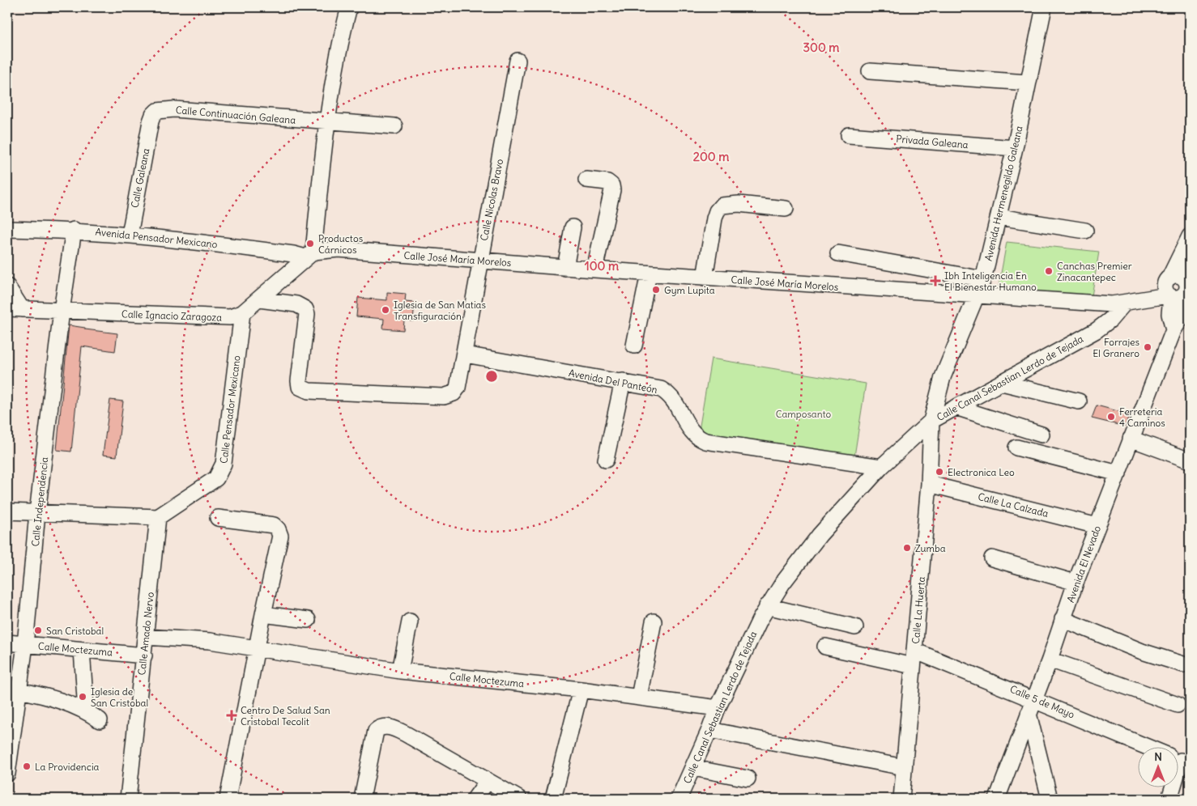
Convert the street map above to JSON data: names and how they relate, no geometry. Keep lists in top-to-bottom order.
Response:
{
  "streets": {
    "street": [
      "Calle Continuación Galeana",
      "Privada Galeana",
      "Calle Galeana",
      "Avenida Hermenegildo Galeana",
      "Calle Nicolas Bravo",
      "Avenida Pensador Mexicano",
      "Calle José María Morelos",
      "Calle Ignacio Zaragoza",
      "Calle Canal Sebastian Lerdo de Tejada",
      "Avenida Del Panteón",
      "Calle Pensador Mexicano",
      "Calle Independencia",
      "Calle La Calzada",
      "Avenida El Nevado",
      "Calle La Huerta",
      "Calle Amado Nervo",
      "Calle Moctezuma",
      "Calle 5 de Mayo"
    ]
  },
  "crossings": [
    ["Calle Continuación Galeana", "Calle Galeana"],
    ["Privada Galeana", "Avenida Hermenegildo Galeana"],
    ["Calle Galeana", "Avenida Pensador Mexicano"],
    ["Avenida Hermenegildo Galeana", "Calle José María Morelos"],
    ["Avenida Hermenegildo Galeana", "Calle Canal Sebastian Lerdo de Tejada"],
    ["Avenida Hermenegildo Galeana", "Calle La Huerta"],
    ["Calle Nicolas Bravo", "Calle José María Morelos"],
    ["Calle Nicolas Bravo", "Calle Ignacio Zaragoza"],
    ["Calle Nicolas Bravo", "Avenida Del Panteón"],
    ["Avenida Pensador Mexicano", "Calle José María Morelos"],
    ["Avenida Pensador Mexicano", "Calle Ignacio Zaragoza"],
    ["Avenida Pensador Mexicano", "Calle Independencia"],
    ["Calle José María Morelos", "Calle Ignacio Zaragoza"],
    ["Calle José María Morelos", "Calle Canal Sebastian Lerdo de Tejada"],
    ["Calle Ignacio Zaragoza", "Calle Pensador Mexicano"],
    ["Calle Ignacio Zaragoza", "Calle Independencia"],
    ["Calle Canal Sebastian Lerdo de Tejada", "Avenida Del Panteón"],
    ["Calle Canal Sebastian Lerdo de Tejada", "Calle La Huerta"],
    ["Calle Canal Sebastian Lerdo de Tejada", "Calle Moctezuma"],
    ["Calle Pensador Mexicano", "Calle Amado Nervo"],
    ["Calle Independencia", "Calle Moctezuma"],
    ["Calle La Calzada", "Avenida El Nevado"],
    ["Calle La Calzada", "Calle La Huerta"],
    ["Avenida El Nevado", "Calle 5 de Mayo"],
    ["Calle La Huerta", "Calle 5 de Mayo"],
    ["Calle Amado Nervo", "Calle Moctezuma"]
  ],
  "parks": ["Camposanto"],
  "places": {
    "other": [
      "Productos Cárnicos",
      "Canchas Premier Zinacantepec",
      "Gym Lupita",
      "Iglesia de San Matias Transfiguración",
      "Forrajes El Granero",
      "Ferreteria 4 Caminos",
      "Electronica Leo",
      "Zumba",
      "San Cristobal",
      "Iglesia de San Cristobal",
      "La Providencia"
    ],
    "health": ["Ibh Inteligencia En El Bienestar Humano", "Centro De Salud San Cristobal Tecolit"]
  },
  "north": "top",
  "rings": ["300 m", "200 m", "100 m"]
}
